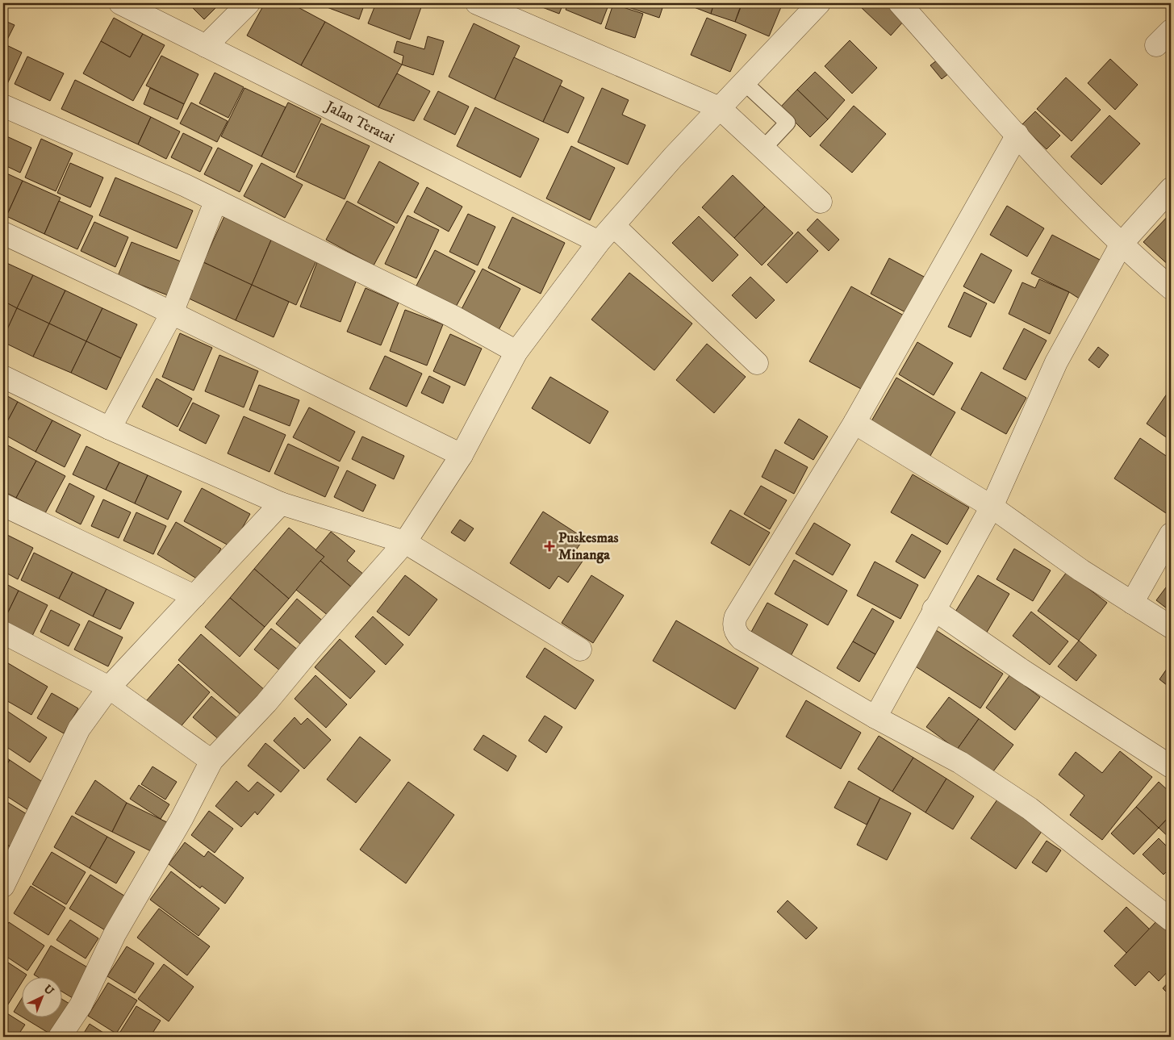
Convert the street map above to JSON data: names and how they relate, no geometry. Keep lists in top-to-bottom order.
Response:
{
  "streets": {
    "street": ["Jalan Teratai"]
  },
  "places": {
    "health": ["Puskesmas Minanga"]
  },
  "north": "top right"
}
